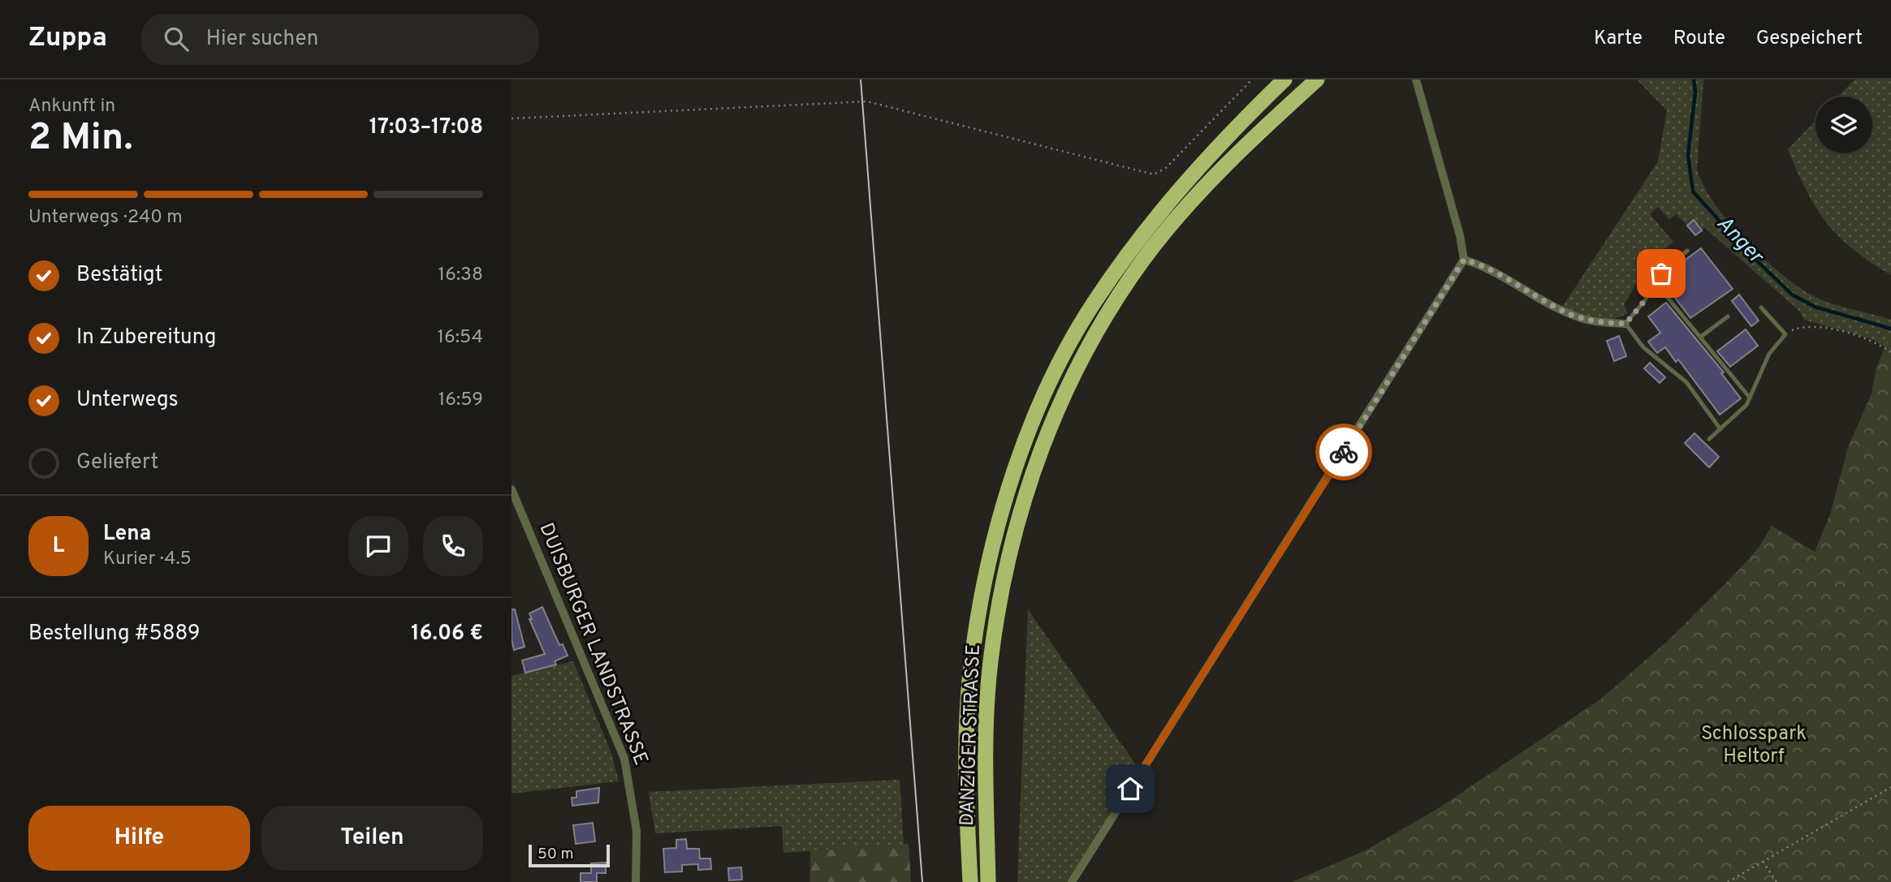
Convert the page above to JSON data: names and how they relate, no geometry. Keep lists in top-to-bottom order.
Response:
{
  "streets": {
    "highway": ["DANZIGER STRASSE"],
    "street": ["DUISBURGER LANDSTRASSE"]
  },
  "water": ["Anger"],
  "parks": ["Schlosspark Heltorf"],
  "scale_bar": "50 m",
  "page": {
    "header": "Zuppa",
    "search": "Hier suchen",
    "nav": ["Karte", "Route", "Gespeichert"],
    "heading": ["2 Min.", "Ankunft in", "17:03–17:08"],
    "panel": [
      "Lena",
      "Kurier · 4.5",
      "Bestellung #5889",
      "16.06 €"
    ],
    "bar": "Unterwegs · 240 m",
    "list": [
      ["Bestätigt", "16:38"],
      ["In Zubereitung", "16:54"],
      ["Unterwegs", "16:59"],
      "Geliefert"
    ],
    "round": "L",
    "buttons": ["Hilfe", "Teilen"],
    "scale": "50 m"
  }
}
